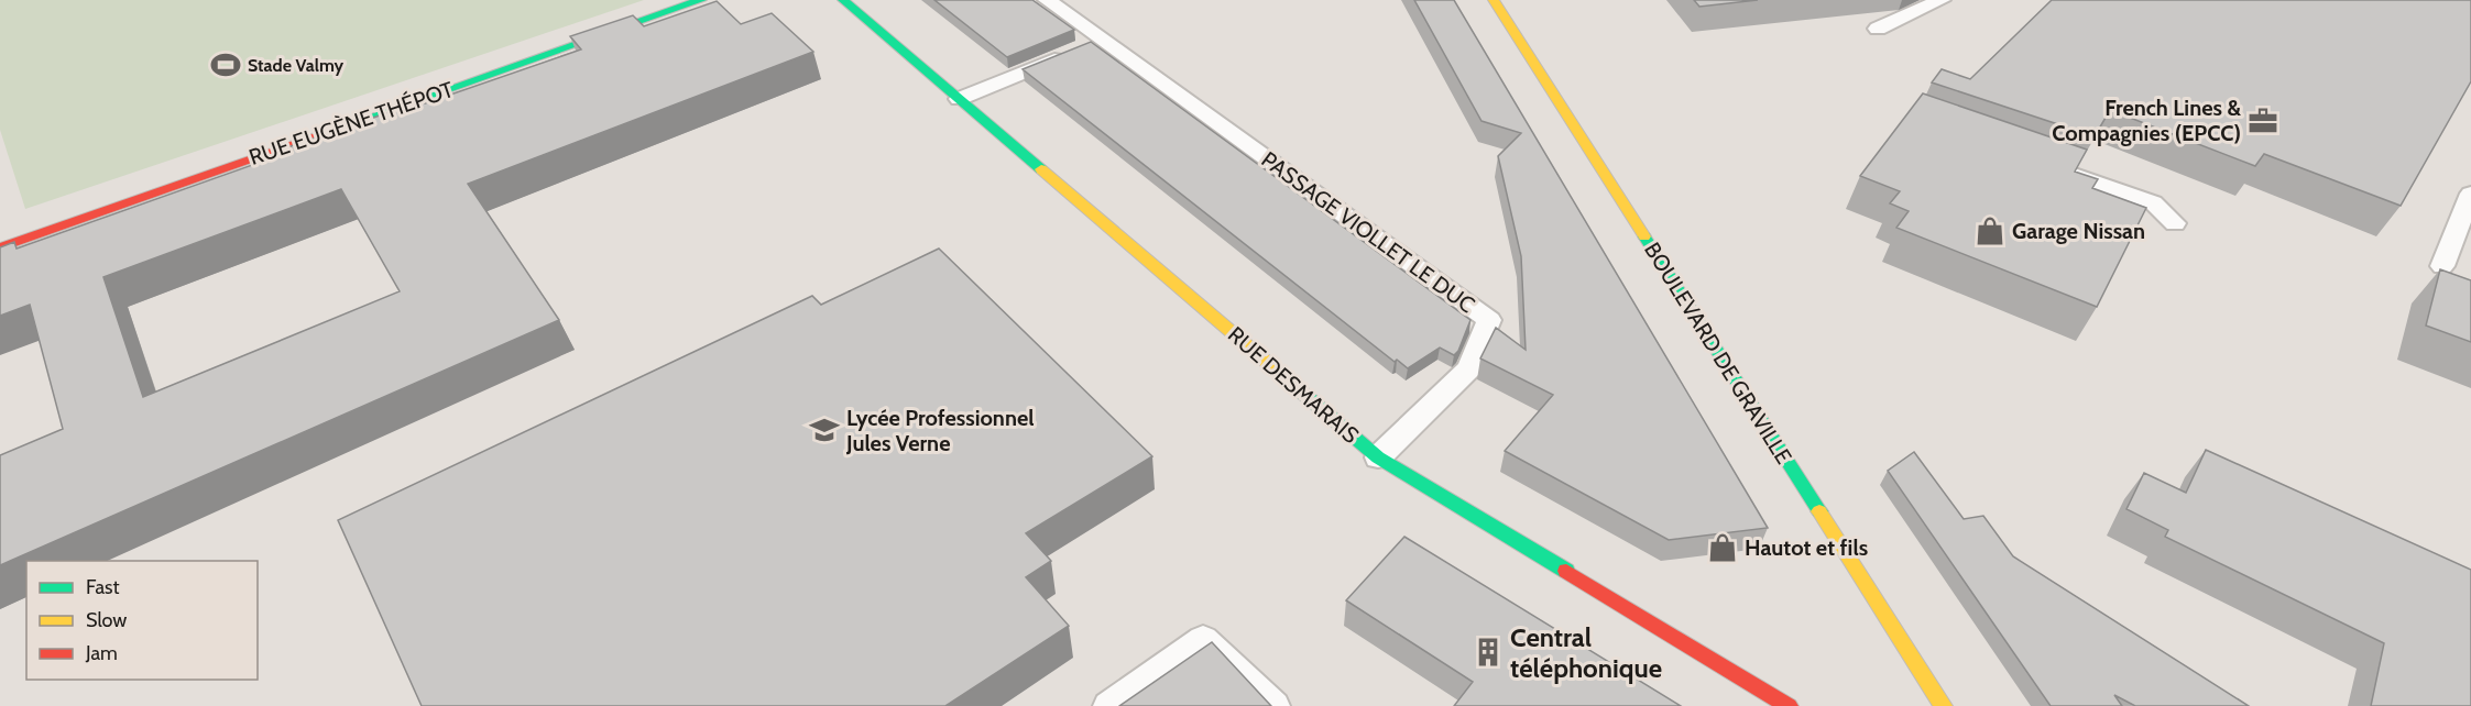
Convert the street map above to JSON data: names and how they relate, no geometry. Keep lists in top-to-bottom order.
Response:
{
  "streets": {
    "street": ["RUE EUGÈNE THÉPOT", "BOULEVARD DE GRAVILLE", "RUE DESMARAIS"],
    "lane": ["PASSAGE VIOLLET LE DUC"]
  },
  "crossings": [
    ["PASSAGE VIOLLET LE DUC", "RUE DESMARAIS"]
  ],
  "places": {
    "sports": ["Stade Valmy"],
    "office": ["French Lines & Compagnies (EPCC)"],
    "shop": ["Garage Nissan", "Hautot et fils"],
    "school or university": ["Lycée Professionnel Jules Verne"],
    "building": ["Central téléphonique"]
  },
  "legend": ["Fast", "Slow", "Jam"]
}
